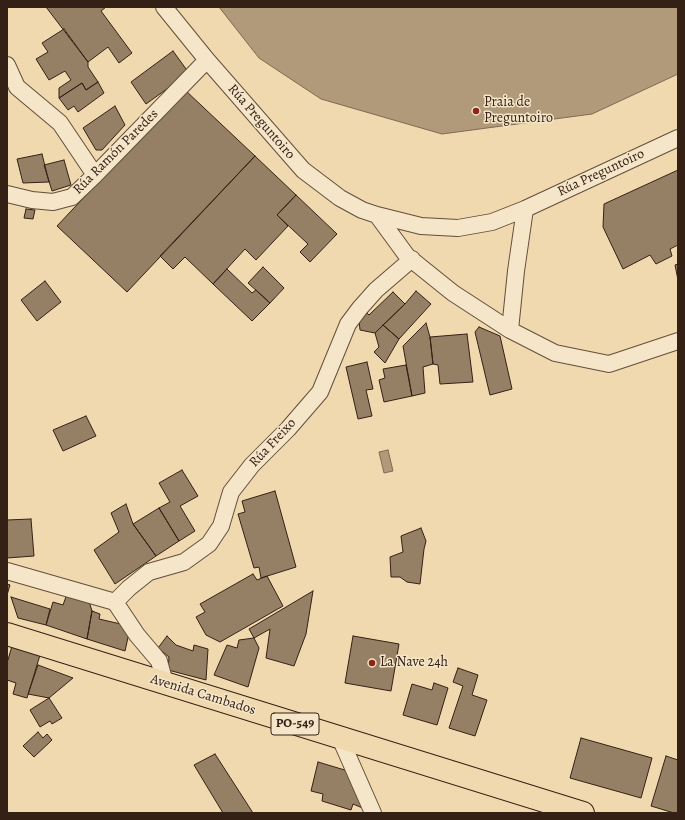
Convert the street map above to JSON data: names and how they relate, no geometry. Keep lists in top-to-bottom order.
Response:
{
  "streets": {
    "main road": ["Avenida Cambados", "PO-549"],
    "street": ["Rúa Preguntoiro", "Rúa Ramón Paredes", "Rúa Freixo"]
  },
  "crossings": [
    ["Rúa Preguntoiro", "Rúa Ramón Paredes"]
  ],
  "places": ["Praia de Preguntoiro", "La Nave 24h"]
}
